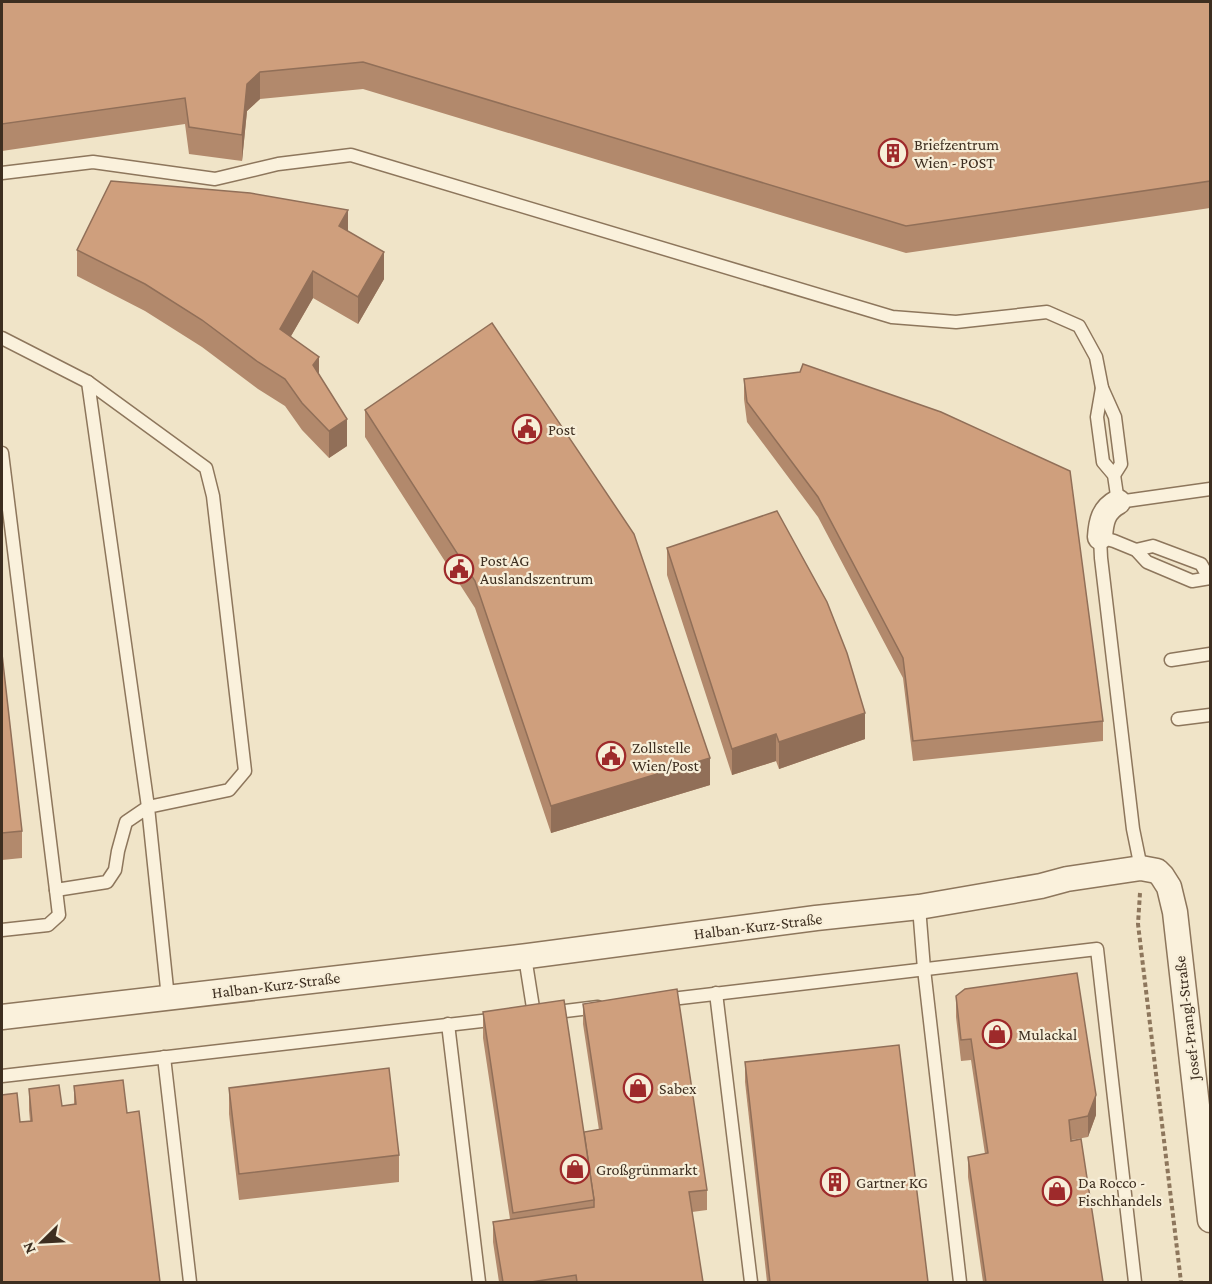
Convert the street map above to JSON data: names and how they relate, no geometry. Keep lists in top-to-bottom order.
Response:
{
  "streets": {
    "street": ["Halban-Kurz-Straße", "Josef-Prangl-Straße"]
  },
  "crossings": [
    ["Halban-Kurz-Straße", "Josef-Prangl-Straße"]
  ],
  "places": {
    "building": ["Briefzentrum Wien - POST", "Gartner KG"],
    "public building": ["Post", "Post AG Auslandszentrum", "Zollstelle Wien/Post"],
    "shop": [
      "Mulackal",
      "Sabex",
      "Großgrünmarkt",
      "Da Rocco - Fischhandels"
    ]
  },
  "north": "bottom left"
}
